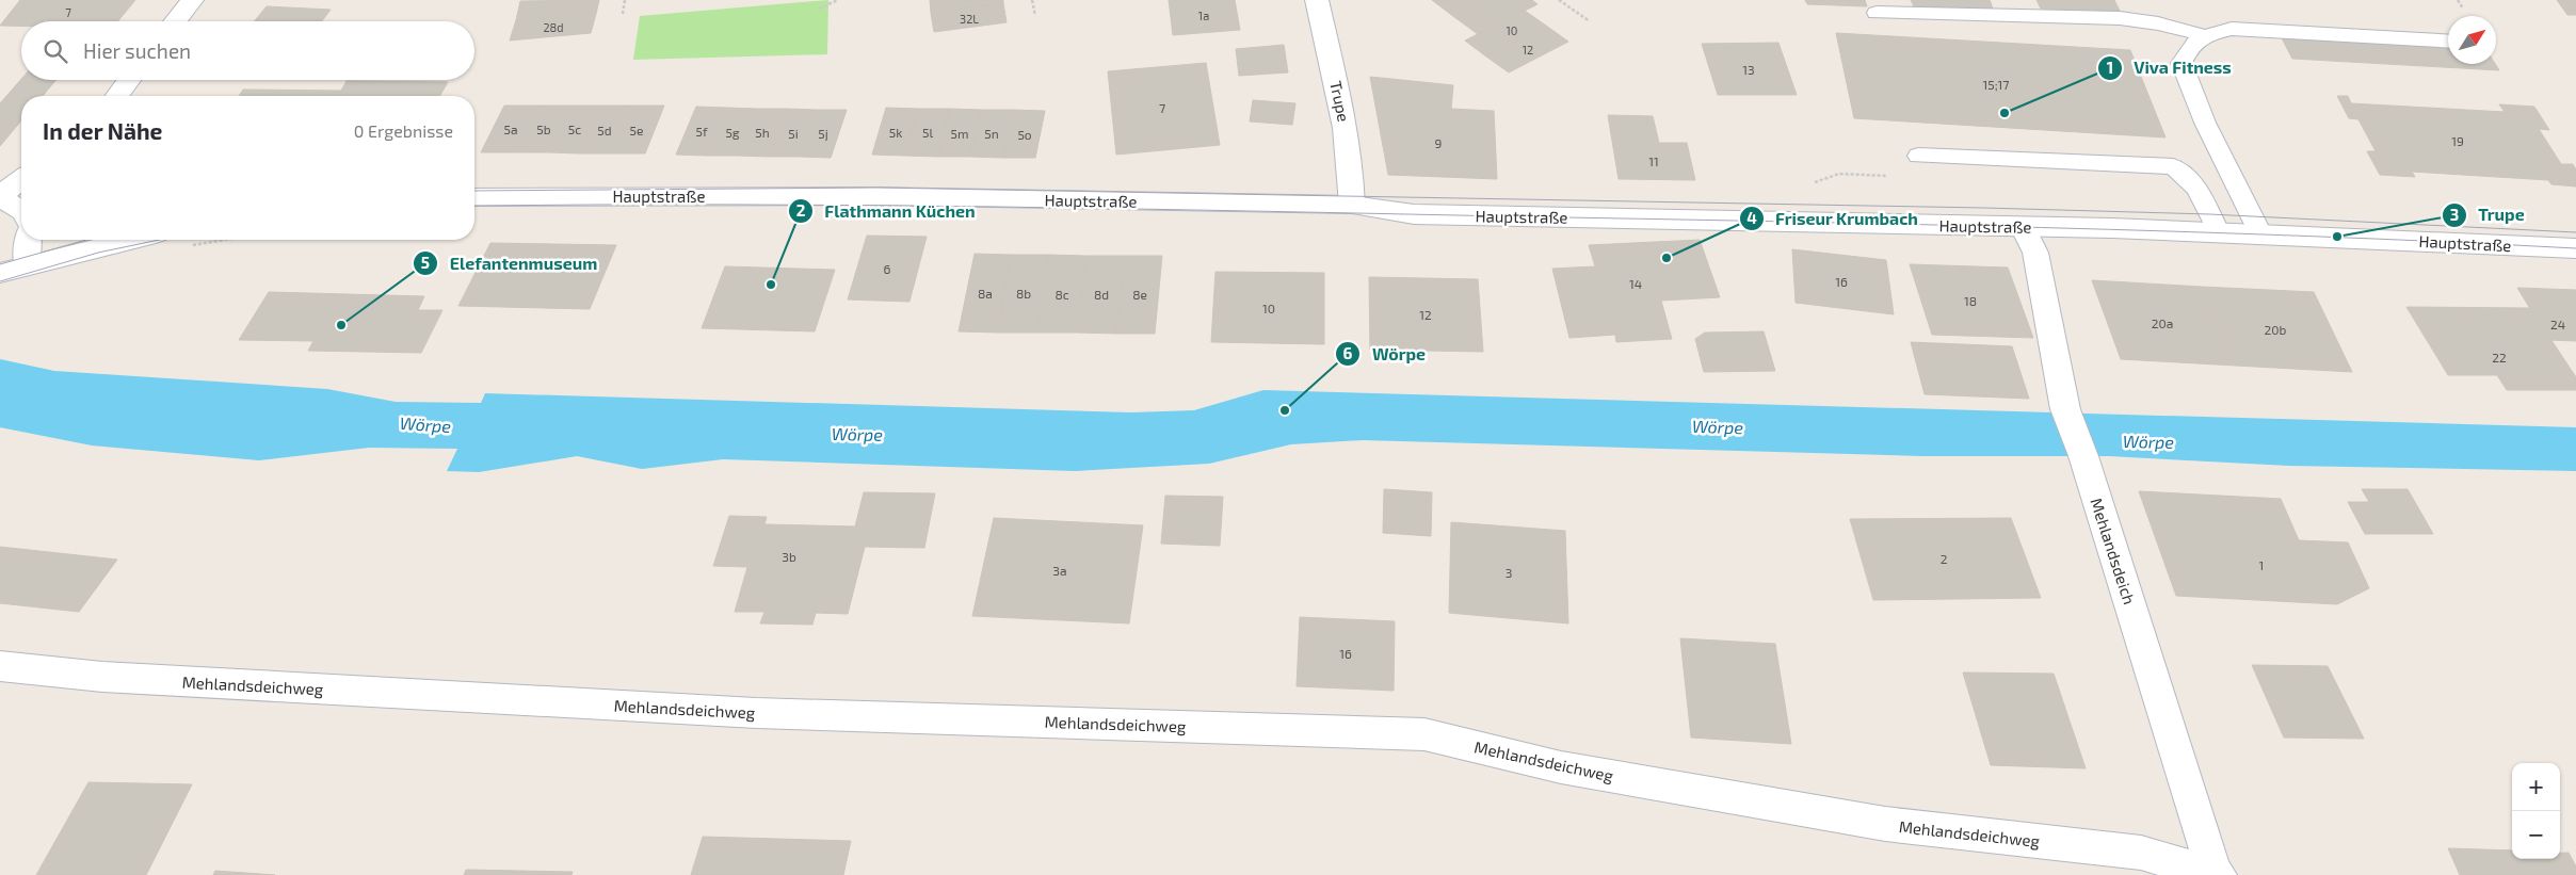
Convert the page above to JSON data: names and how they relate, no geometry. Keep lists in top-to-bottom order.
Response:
{
  "streets": {
    "street": [
      "Trupe",
      "Hauptstraße",
      "Mehlandsdeich",
      "Mehlandsdeichweg"
    ]
  },
  "crossings": [
    ["Trupe", "Hauptstraße"],
    ["Hauptstraße", "Mehlandsdeich"],
    ["Mehlandsdeich", "Mehlandsdeichweg"]
  ],
  "water": ["Wörpe"],
  "places": [
    "Viva Fitness",
    "Trupe",
    "Friseur Krumbach",
    "Flathmann Küchen",
    "Elefantenmuseum",
    "Wörpe"
  ],
  "house_numbers": [
    "7",
    "1a",
    "32L",
    "28d",
    "10",
    "12",
    "13",
    "15;17",
    "7",
    "5a",
    "5b",
    "5c",
    "5d",
    "5e",
    "5f",
    "5g",
    "5h",
    "5k",
    "5l",
    "5i",
    "5j",
    "5m",
    "5n",
    "5o",
    "19",
    "9",
    "11",
    "6",
    "16",
    "14",
    "8a",
    "8b",
    "8c",
    "8d",
    "8e",
    "18",
    "10",
    "12",
    "20a",
    "24",
    "20b",
    "22",
    "3b",
    "2",
    "1",
    "3a",
    "3",
    "16"
  ],
  "north": "top right",
  "page": {
    "search": "Hier suchen",
    "heading": ["In der Nähe", "0 Ergebnisse"],
    "map_buttons": ["+", "−"]
  }
}
